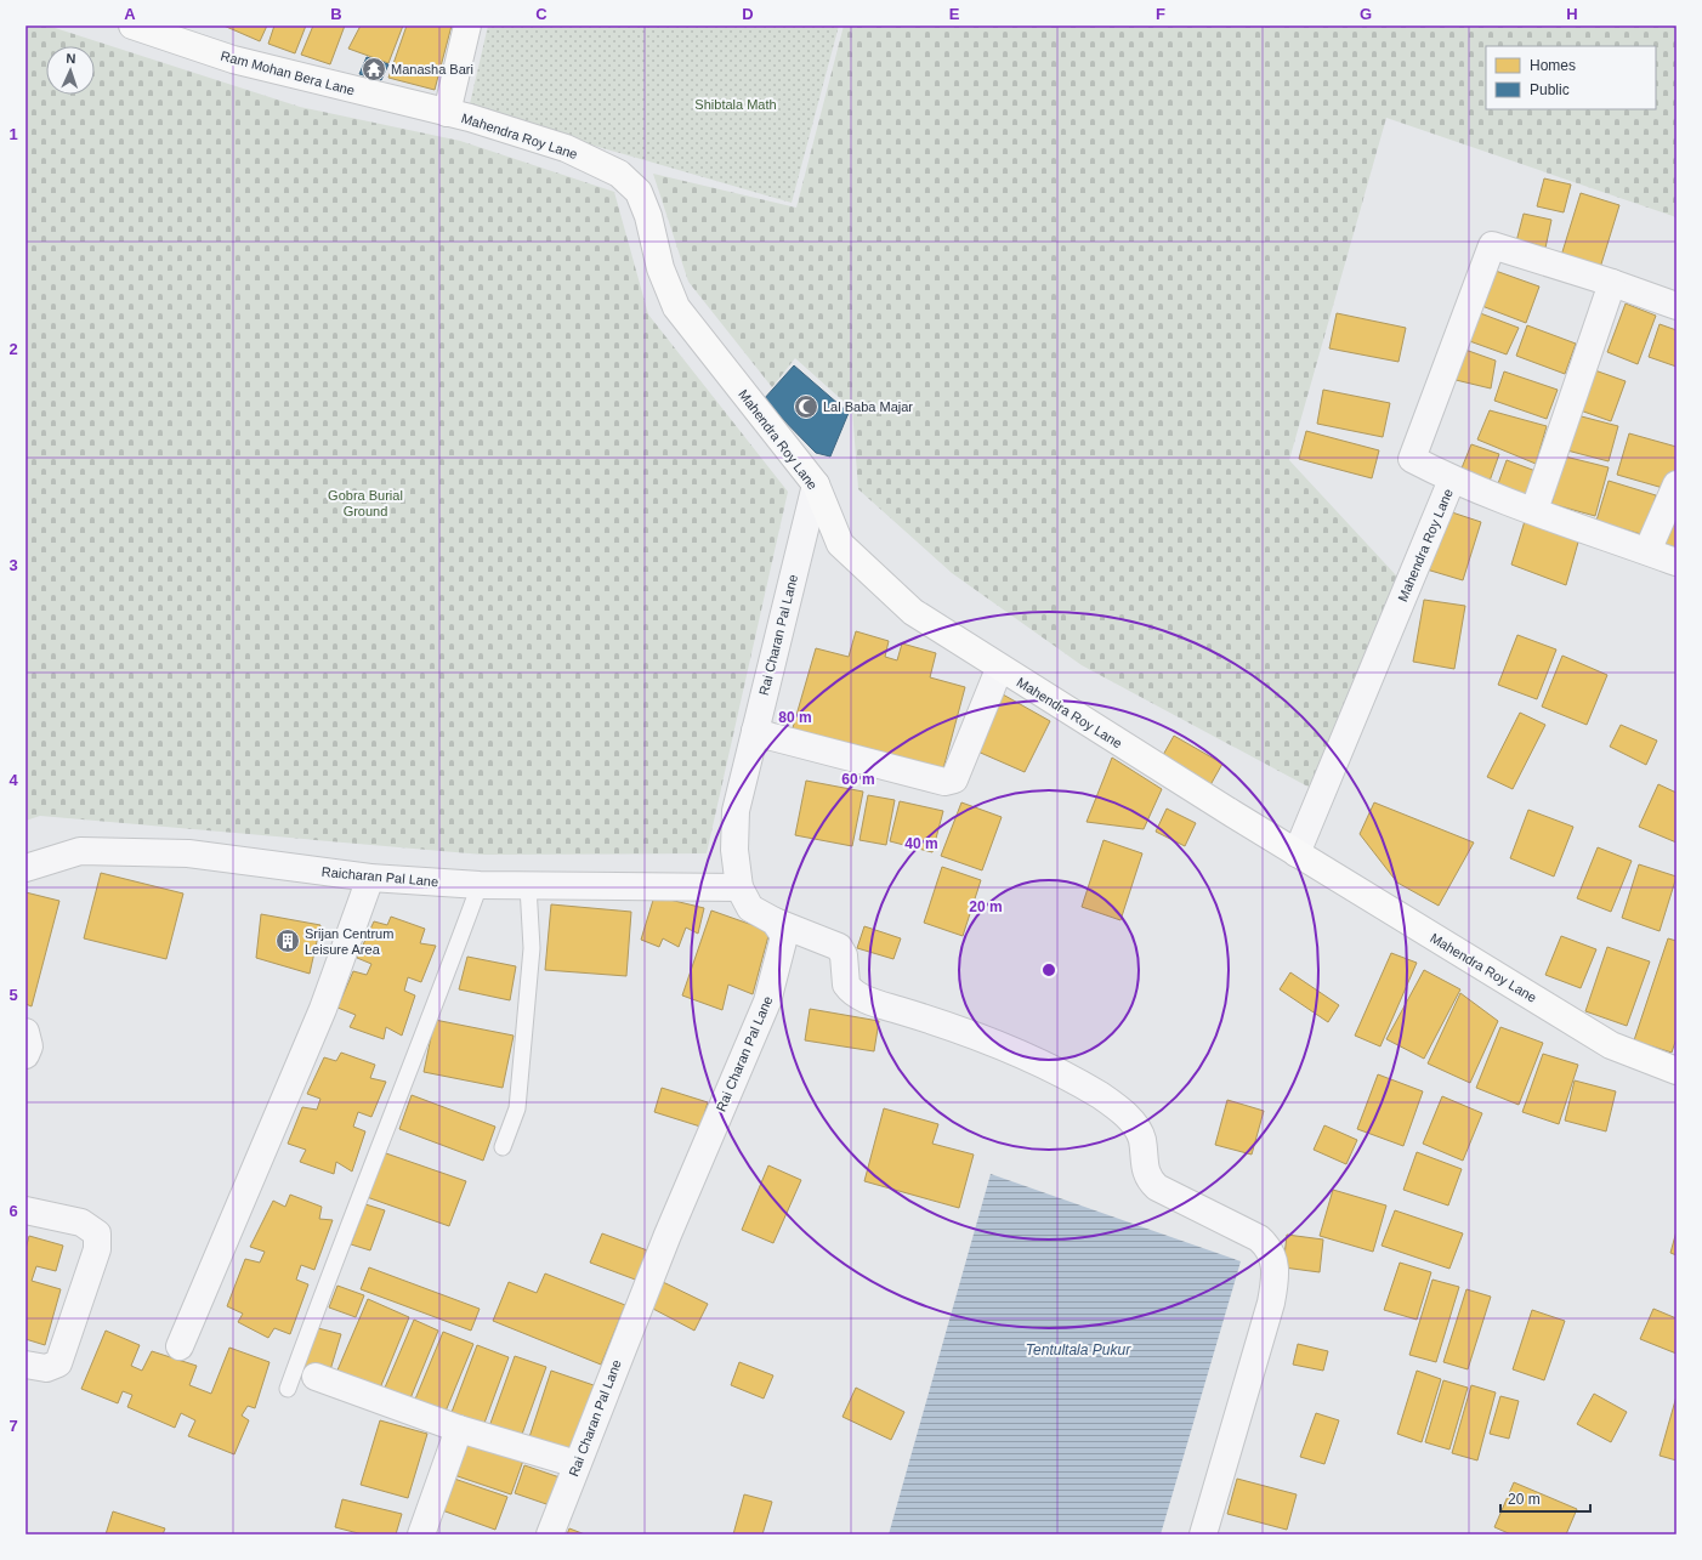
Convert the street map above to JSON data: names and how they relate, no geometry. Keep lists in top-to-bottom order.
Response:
{
  "streets": {
    "street": [
      "Ram Mohan Bera Lane",
      "Mahendra Roy Lane",
      "Rai Charan Pal Lane",
      "Raicharan Pal Lane"
    ]
  },
  "crossings": [
    ["Ram Mohan Bera Lane", "Mahendra Roy Lane"],
    ["Mahendra Roy Lane", "Rai Charan Pal Lane"],
    ["Rai Charan Pal Lane", "Raicharan Pal Lane"]
  ],
  "water": ["Tentultala Pukur"],
  "parks": ["Shibtala Math", "Gobra Burial Ground"],
  "places": {
    "temple": ["Manasha Bari"],
    "mosque": ["Lal Baba Majar"],
    "building": ["Srijan Centrum Leisure Area"]
  },
  "legend": ["Homes", "Public"],
  "scale_bar": "20 m",
  "north": "top",
  "grid": {
    "columns": [
      "A",
      "B",
      "C",
      "D",
      "E",
      "F",
      "G",
      "H"
    ],
    "rows": [
      "1",
      "2",
      "3",
      "4",
      "5",
      "6",
      "7"
    ]
  },
  "rings": [
    "80 m",
    "60 m",
    "40 m",
    "20 m"
  ]
}
